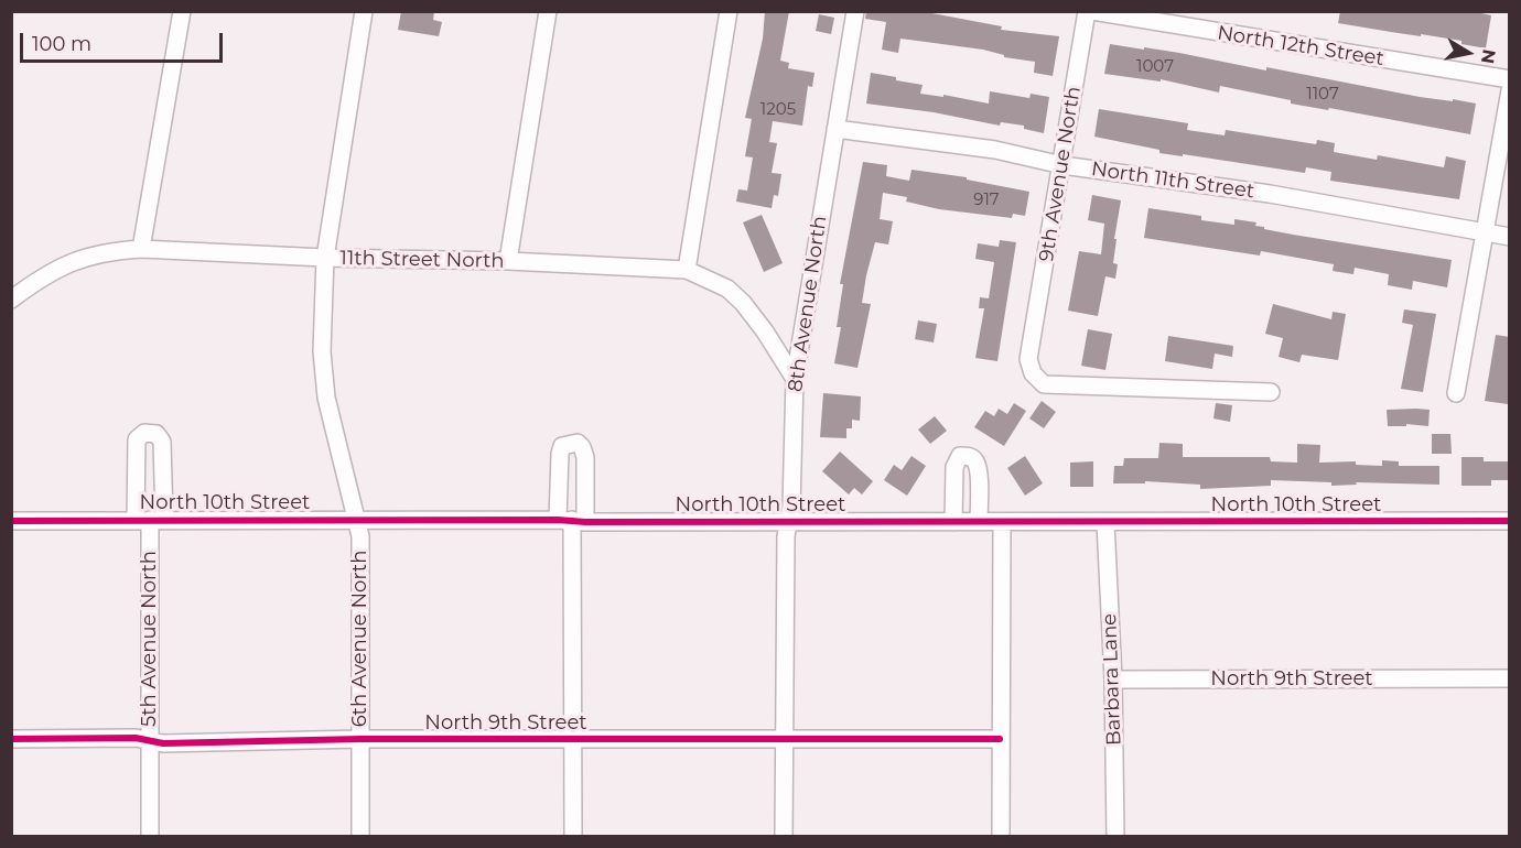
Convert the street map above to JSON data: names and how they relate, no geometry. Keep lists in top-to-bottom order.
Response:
{
  "streets": {
    "street": [
      "North 12th Street",
      "9th Avenue North",
      "North 11th Street",
      "11th Street North",
      "8th Avenue North",
      "North 10th Street",
      "5th Avenue North",
      "6th Avenue North",
      "Barbara Lane",
      "North 9th Street"
    ]
  },
  "crossings": [
    ["9th Avenue North", "North 11th Street"],
    ["North 11th Street", "8th Avenue North"],
    ["11th Street North", "8th Avenue North"],
    ["11th Street North", "6th Avenue North"],
    ["8th Avenue North", "North 10th Street"],
    ["8th Avenue North", "North 9th Street"],
    ["North 10th Street", "5th Avenue North"],
    ["North 10th Street", "6th Avenue North"],
    ["North 10th Street", "Barbara Lane"],
    ["5th Avenue North", "North 9th Street"],
    ["6th Avenue North", "North 9th Street"],
    ["Barbara Lane", "North 9th Street"]
  ],
  "house_numbers": [
    "1007",
    "1107",
    "1205",
    "917"
  ],
  "scale_bar": "100 m",
  "north": "right"
}
